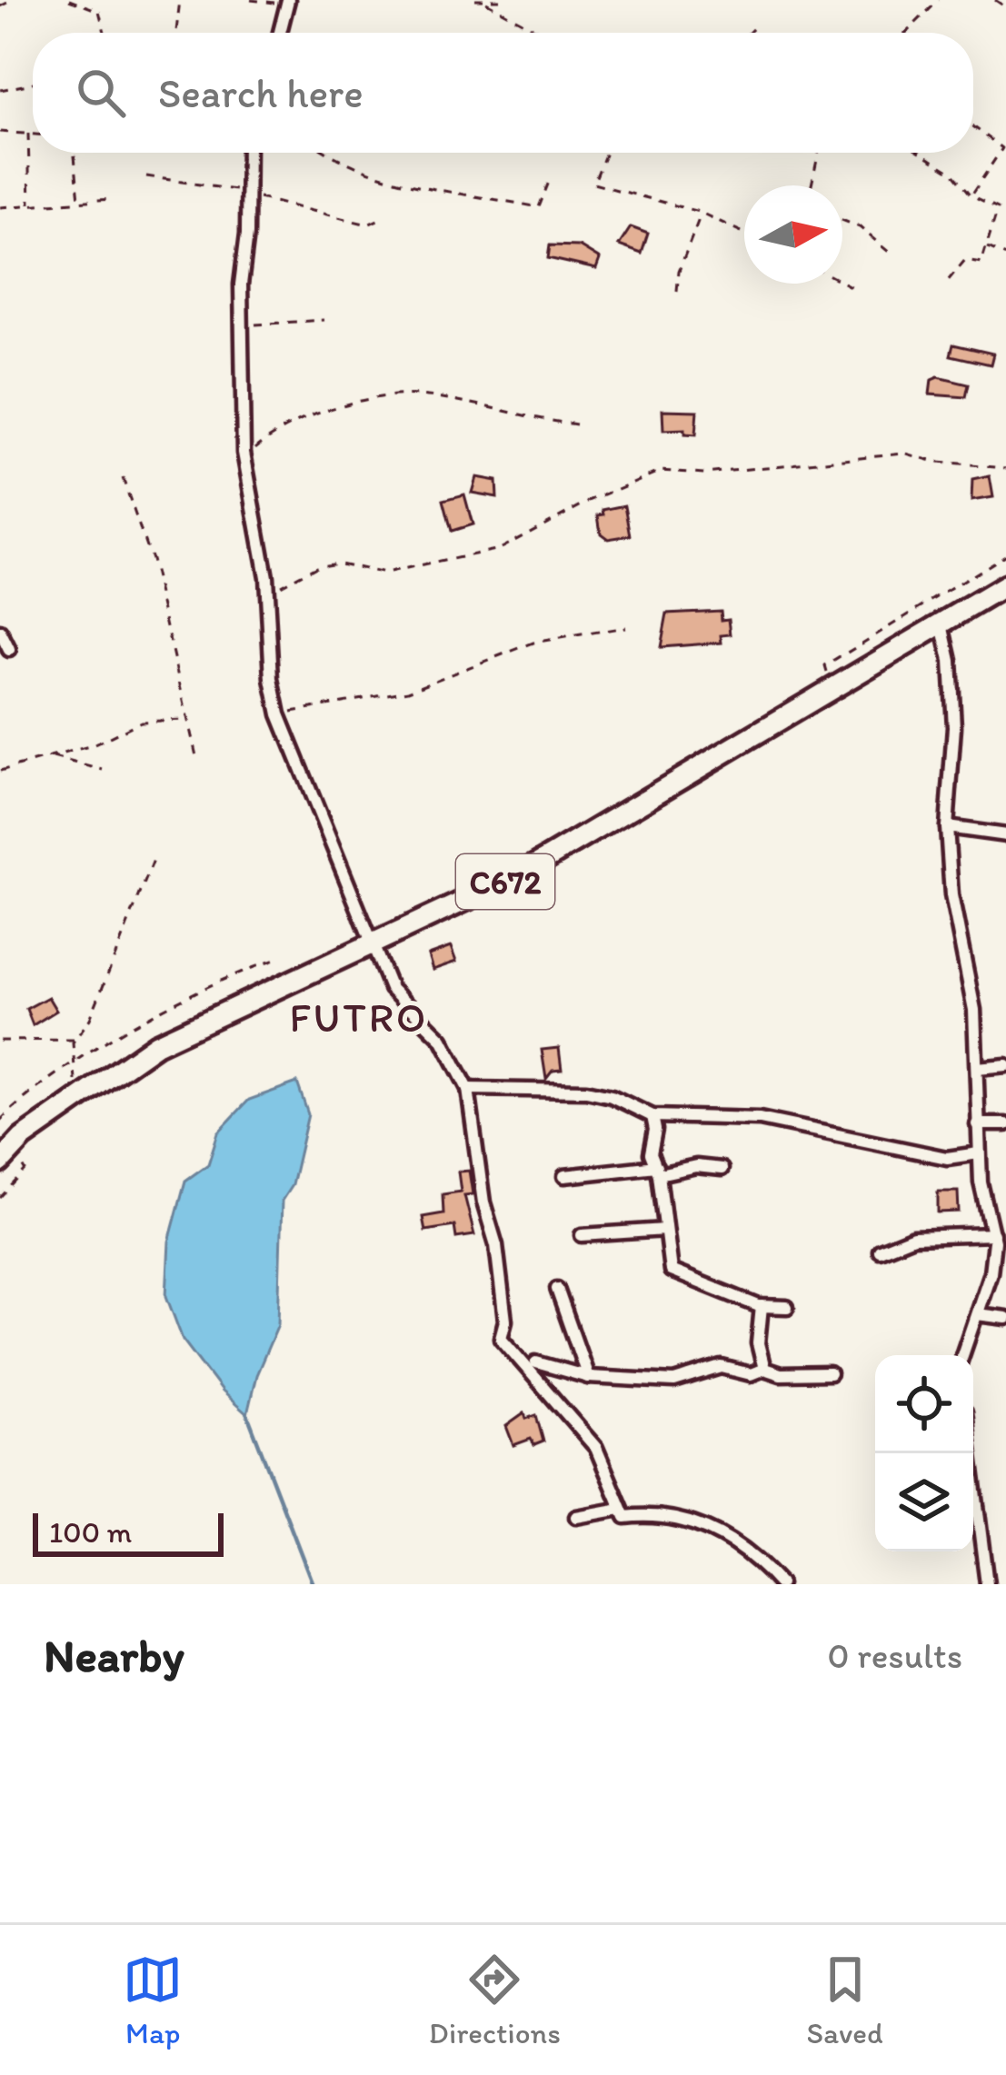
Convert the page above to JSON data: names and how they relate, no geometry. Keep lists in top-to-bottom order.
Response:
{
  "streets": {
    "main road": ["C672"]
  },
  "districts": ["FUTRO"],
  "scale_bar": "100 m",
  "north": "right",
  "page": {
    "search": "Search here",
    "scale": "100 m",
    "heading": ["Nearby", "0 results"],
    "nav": ["Map", "Directions", "Saved"]
  }
}
